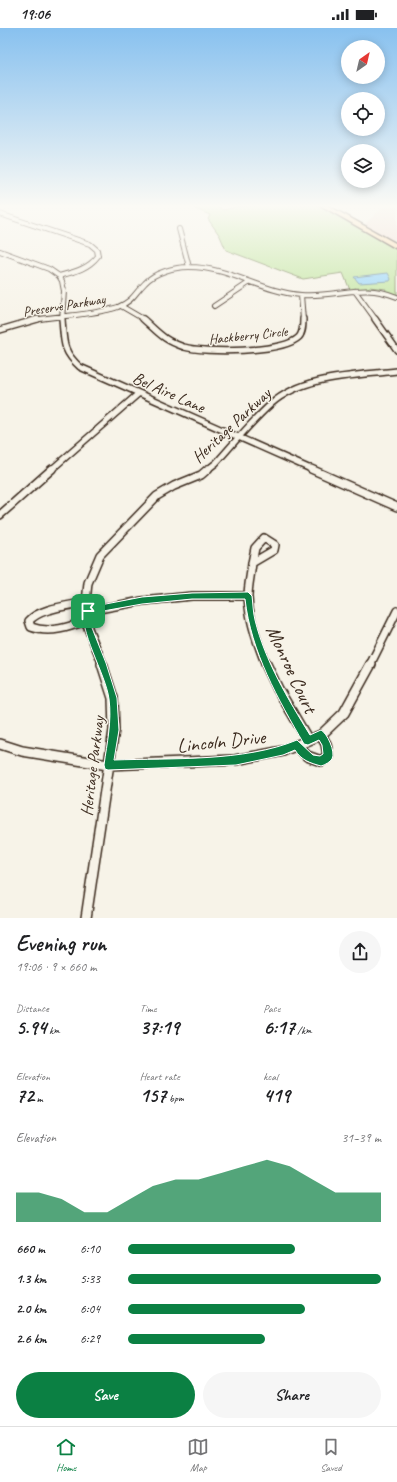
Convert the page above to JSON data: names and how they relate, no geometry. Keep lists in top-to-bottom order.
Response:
{
  "streets": {
    "street": [
      "Preserve Parkway",
      "Hackberry Circle",
      "Bel Aire Lane",
      "Heritage Parkway",
      "Monroe Court",
      "Lincoln Drive"
    ]
  },
  "crossings": [
    ["Preserve Parkway", "Hackberry Circle"],
    ["Preserve Parkway", "Bel Aire Lane"],
    ["Bel Aire Lane", "Heritage Parkway"],
    ["Heritage Parkway", "Lincoln Drive"],
    ["Monroe Court", "Lincoln Drive"]
  ],
  "north": "top right",
  "page": {
    "status": "19:06",
    "heading": ["Evening run", "19:06 · 9 × 660 m"],
    "stats": [
      ["Distance", "5.94 km"],
      ["Time", "37:19"],
      ["Pace", "6:17 /km"],
      ["Elevation", "72 m"],
      ["Heart rate", "157 bpm"],
      ["kcal", "419"]
    ],
    "chart": ["Elevation", "31–39 m"],
    "list": [
      {
        "name": "660 m",
        "note": "6:10"
      },
      {
        "name": "1.3 km",
        "note": "5:33"
      },
      {
        "name": "2.0 km",
        "note": "6:04"
      },
      {
        "name": "2.6 km",
        "note": "6:29"
      }
    ],
    "buttons": ["Save", "Share"],
    "tabs": ["Home", "Map", "Saved"]
  }
}
